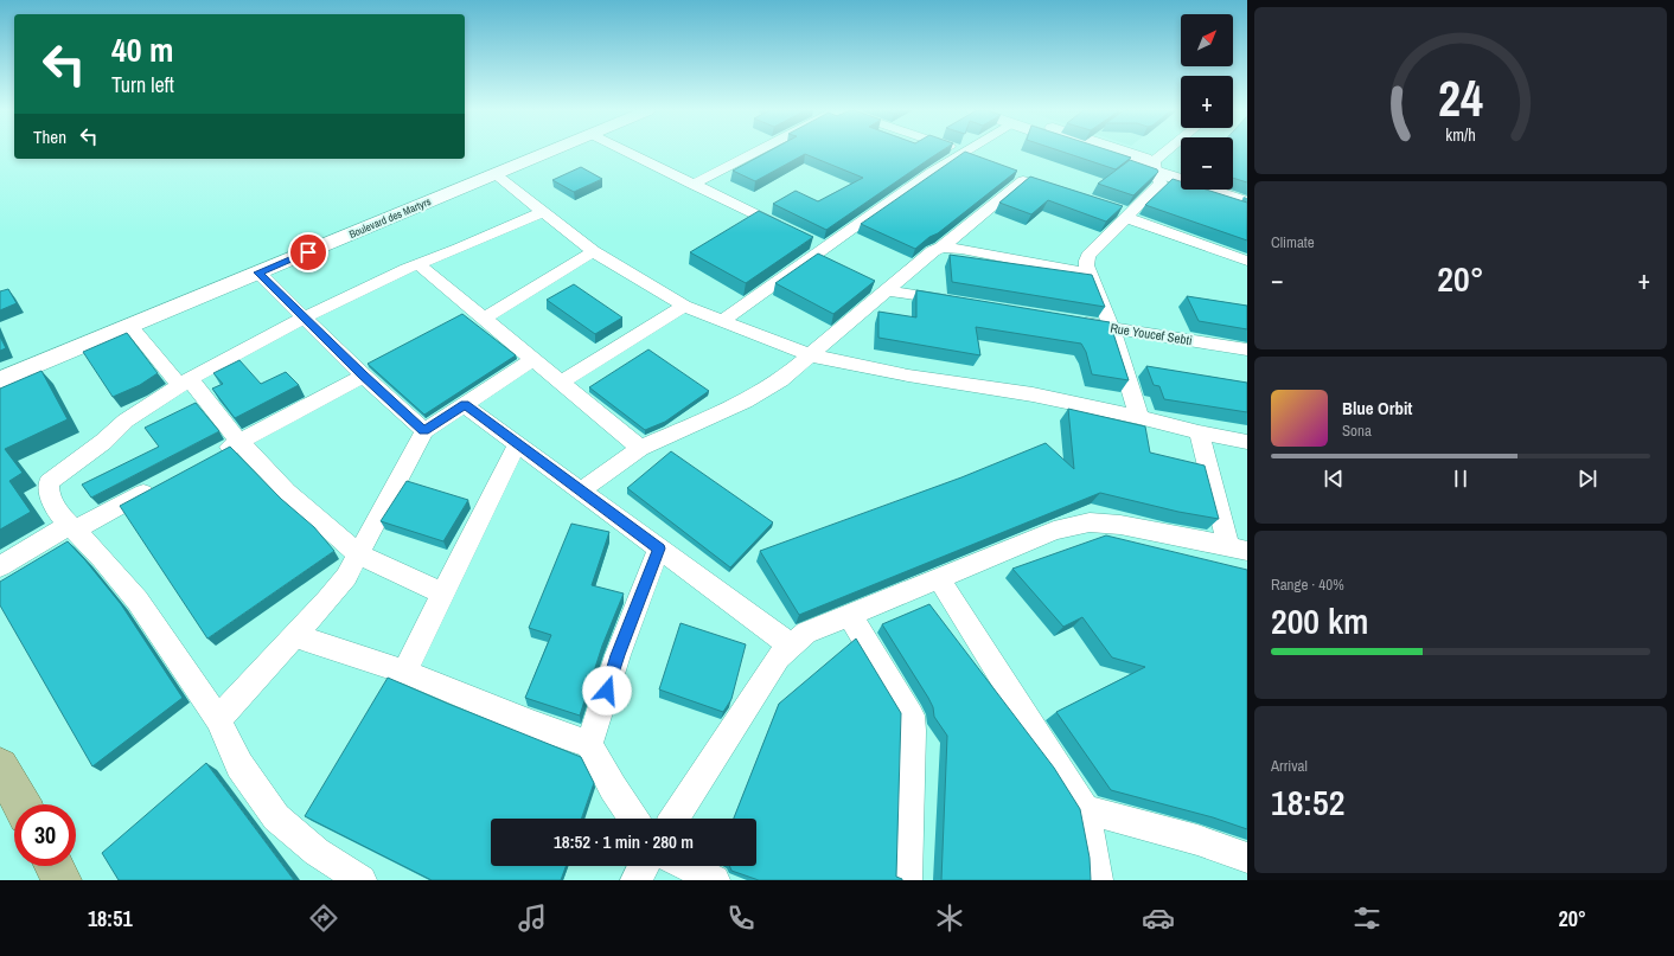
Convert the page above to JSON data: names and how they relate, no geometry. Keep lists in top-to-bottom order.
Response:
{
  "streets": {
    "street": ["Boulevard des Martyrs", "Rue Youcef Sebti"]
  },
  "north": "top right",
  "page": {
    "map_buttons": ["+", "−"],
    "turn": ["40 m", "Turn left"],
    "then": "Then",
    "tile": [
      "Climate",
      ["Range · 40%", "200 km"],
      ["Arrival", "18:52"]
    ],
    "heat": ["−", "20°", "+"],
    "song": ["Blue Orbit", "Sona"],
    "limit": "30",
    "trip": "18:52 · 1 min · 280 m",
    "tabs": ["18:51", "20°"],
    "gauge": ["24", "km/h"]
  }
}
